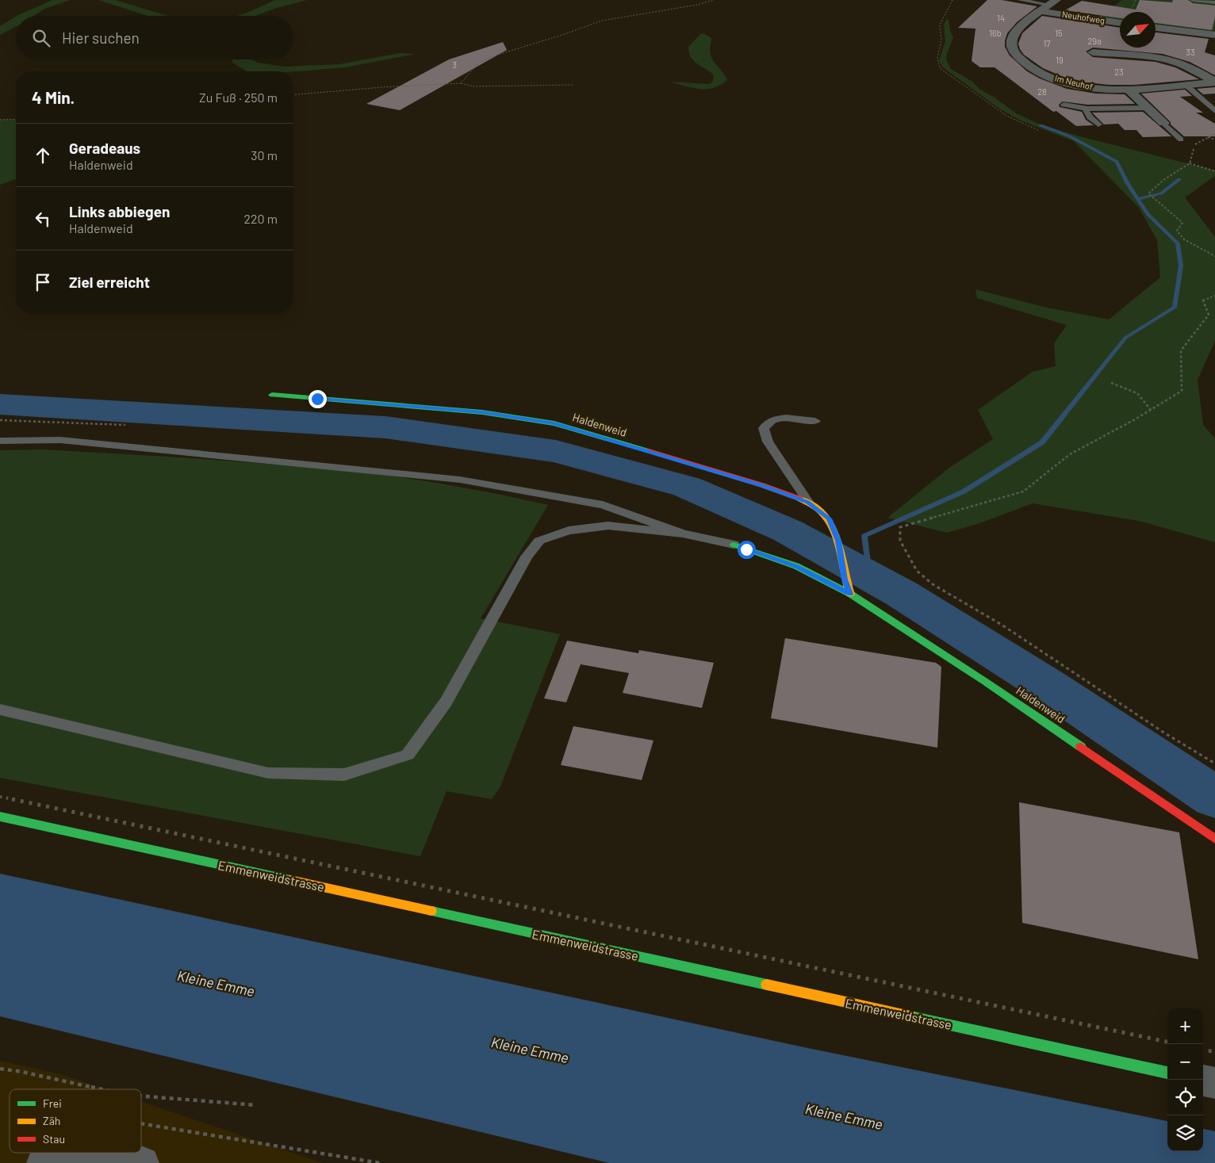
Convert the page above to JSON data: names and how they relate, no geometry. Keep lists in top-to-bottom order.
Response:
{
  "streets": {
    "street": [
      "Neuhofweg",
      "Im Neuhof",
      "Haldenweid",
      "Emmenweidstrasse"
    ]
  },
  "crossings": [
    ["Neuhofweg", "Im Neuhof"]
  ],
  "water": ["Kleine Emme"],
  "house_numbers": [
    "14",
    "16b",
    "15",
    "29a",
    "17",
    "33",
    "19",
    "3",
    "23",
    "28"
  ],
  "legend": ["Frei", "Zäh", "Stau"],
  "north": "top right",
  "page": {
    "search": "Hier suchen",
    "heading": ["4 Min.", "Zu Fuß · 250 m"],
    "list": [
      ["Geradeaus", "Haldenweid", "30 m"],
      ["Links abbiegen", "Haldenweid", "220 m"],
      "Ziel erreicht"
    ],
    "map_buttons": ["+", "−"]
  }
}
